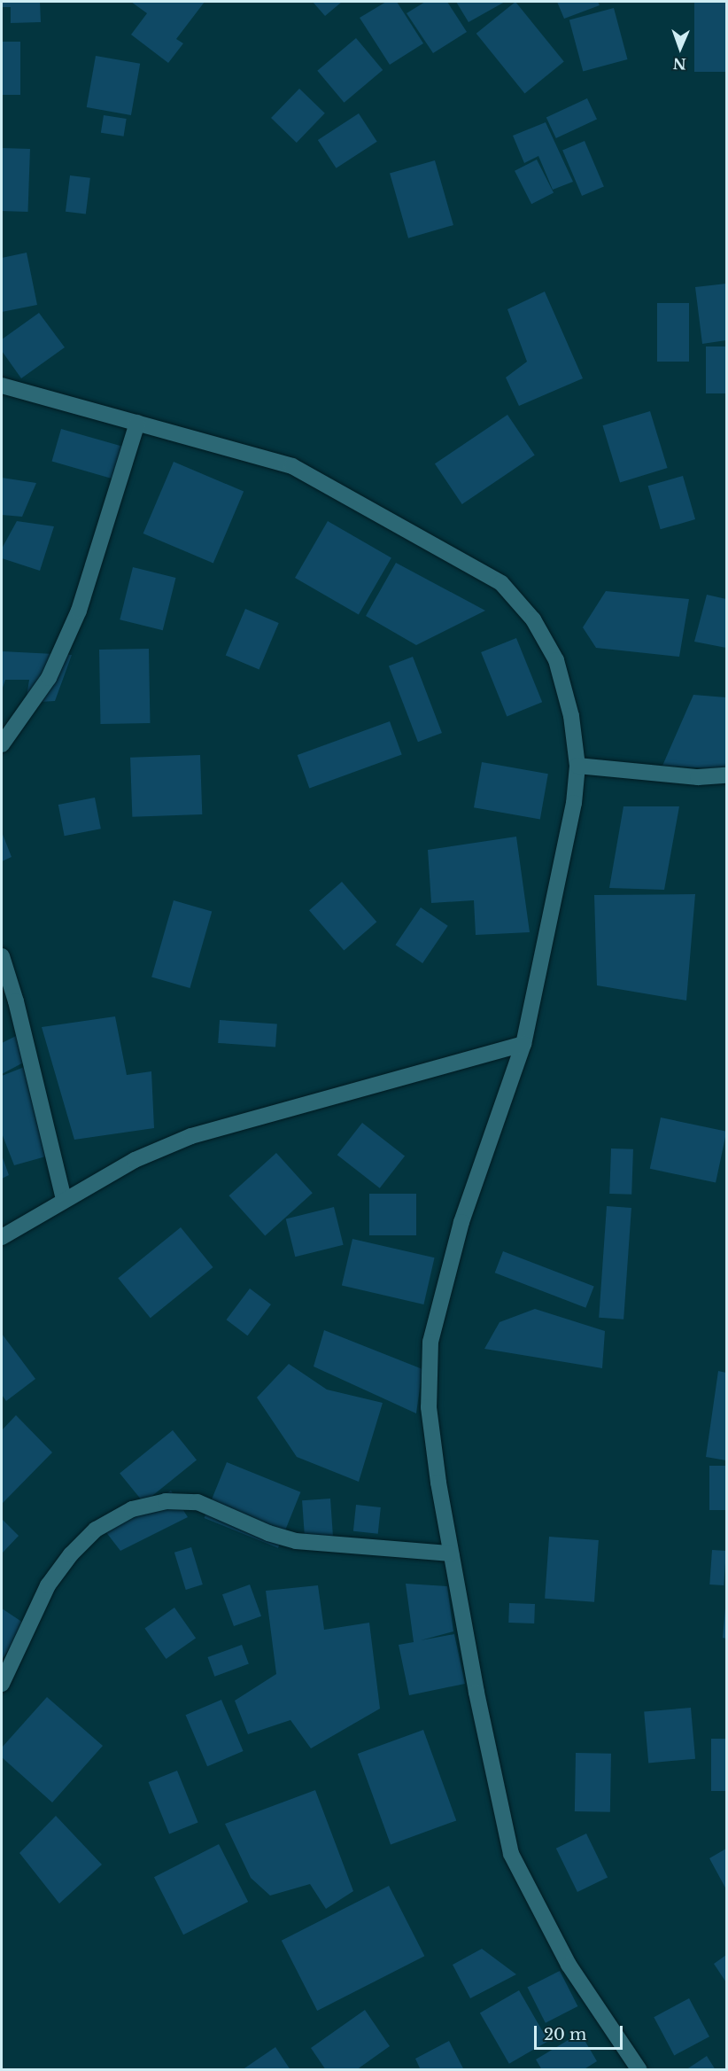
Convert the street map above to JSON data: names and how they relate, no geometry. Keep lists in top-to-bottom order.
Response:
{
  "scale_bar": "20 m",
  "north": "bottom"
}
